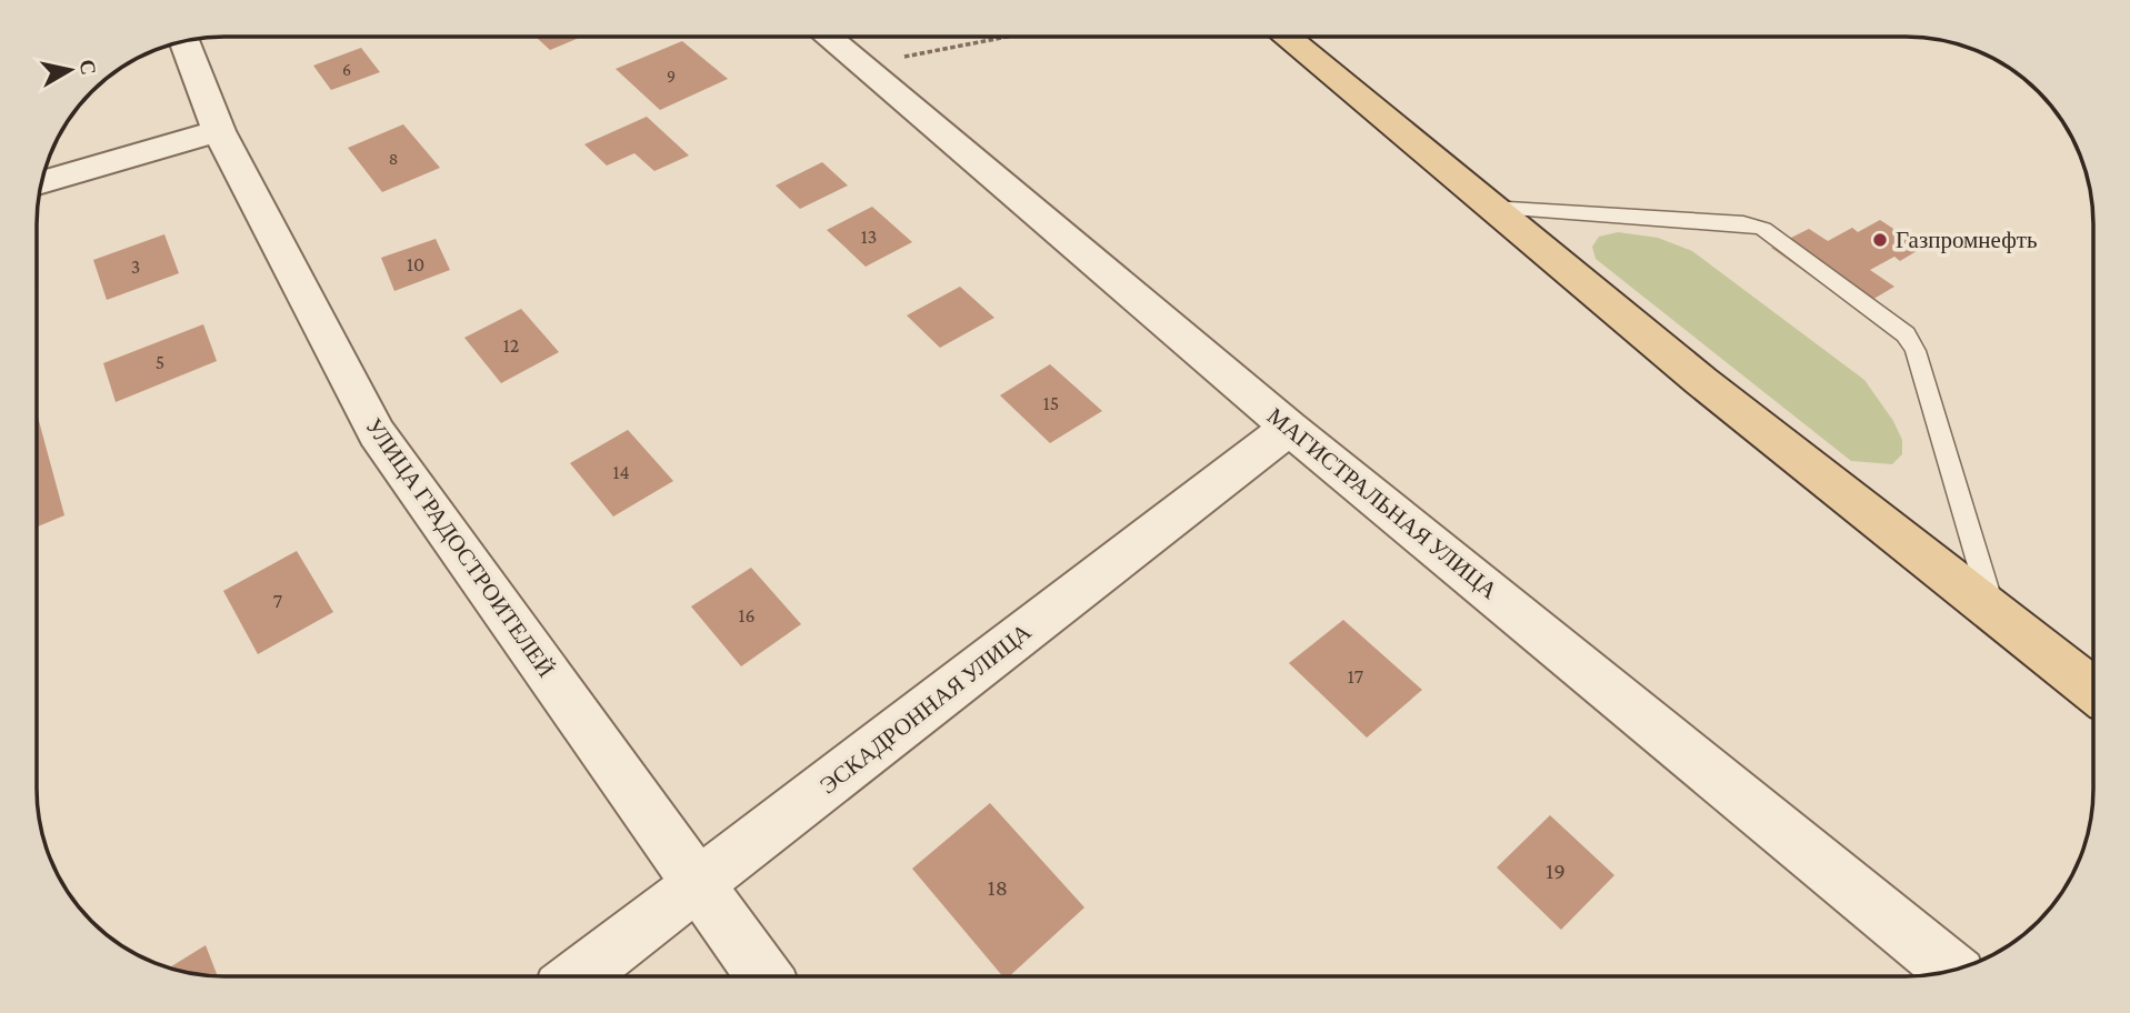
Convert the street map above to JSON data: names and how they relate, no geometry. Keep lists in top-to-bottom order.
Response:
{
  "streets": {
    "street": ["МАГИСТРАЛЬНАЯ УЛИЦА", "УЛИЦА ГРАДОСТРОИТЕЛЕЙ", "ЭСКАДРОННАЯ УЛИЦА"]
  },
  "crossings": [
    ["МАГИСТРАЛЬНАЯ УЛИЦА", "ЭСКАДРОННАЯ УЛИЦА"],
    ["УЛИЦА ГРАДОСТРОИТЕЛЕЙ", "ЭСКАДРОННАЯ УЛИЦА"]
  ],
  "places": ["Газпромнефть"],
  "house_numbers": [
    "6",
    "9",
    "8",
    "13",
    "10",
    "3",
    "12",
    "5",
    "15",
    "14",
    "7",
    "16",
    "17",
    "19",
    "18"
  ],
  "north": "right"
}
